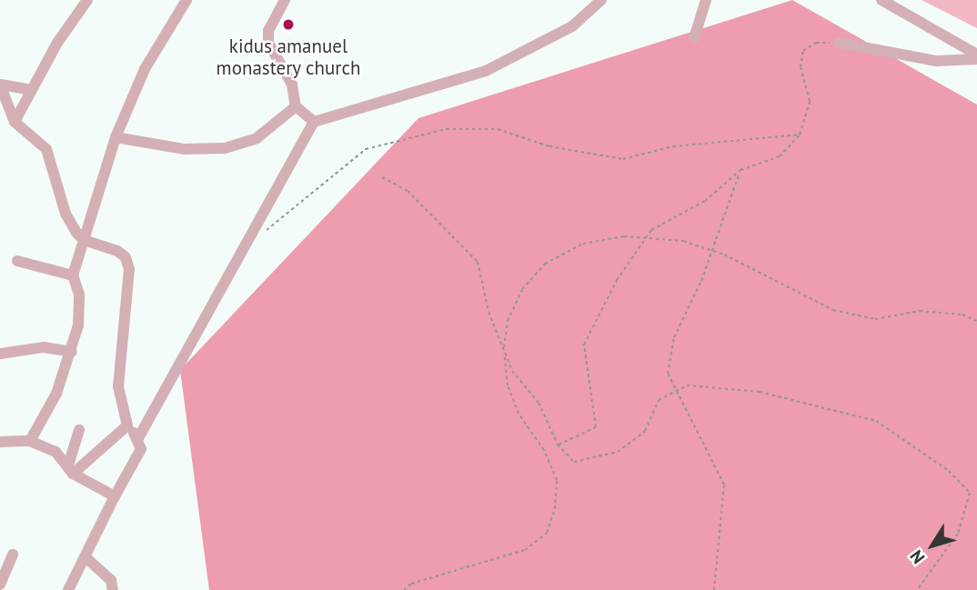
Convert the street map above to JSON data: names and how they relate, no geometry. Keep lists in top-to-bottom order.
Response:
{
  "places": ["kidus amanuel monastery church"],
  "north": "bottom left"
}
